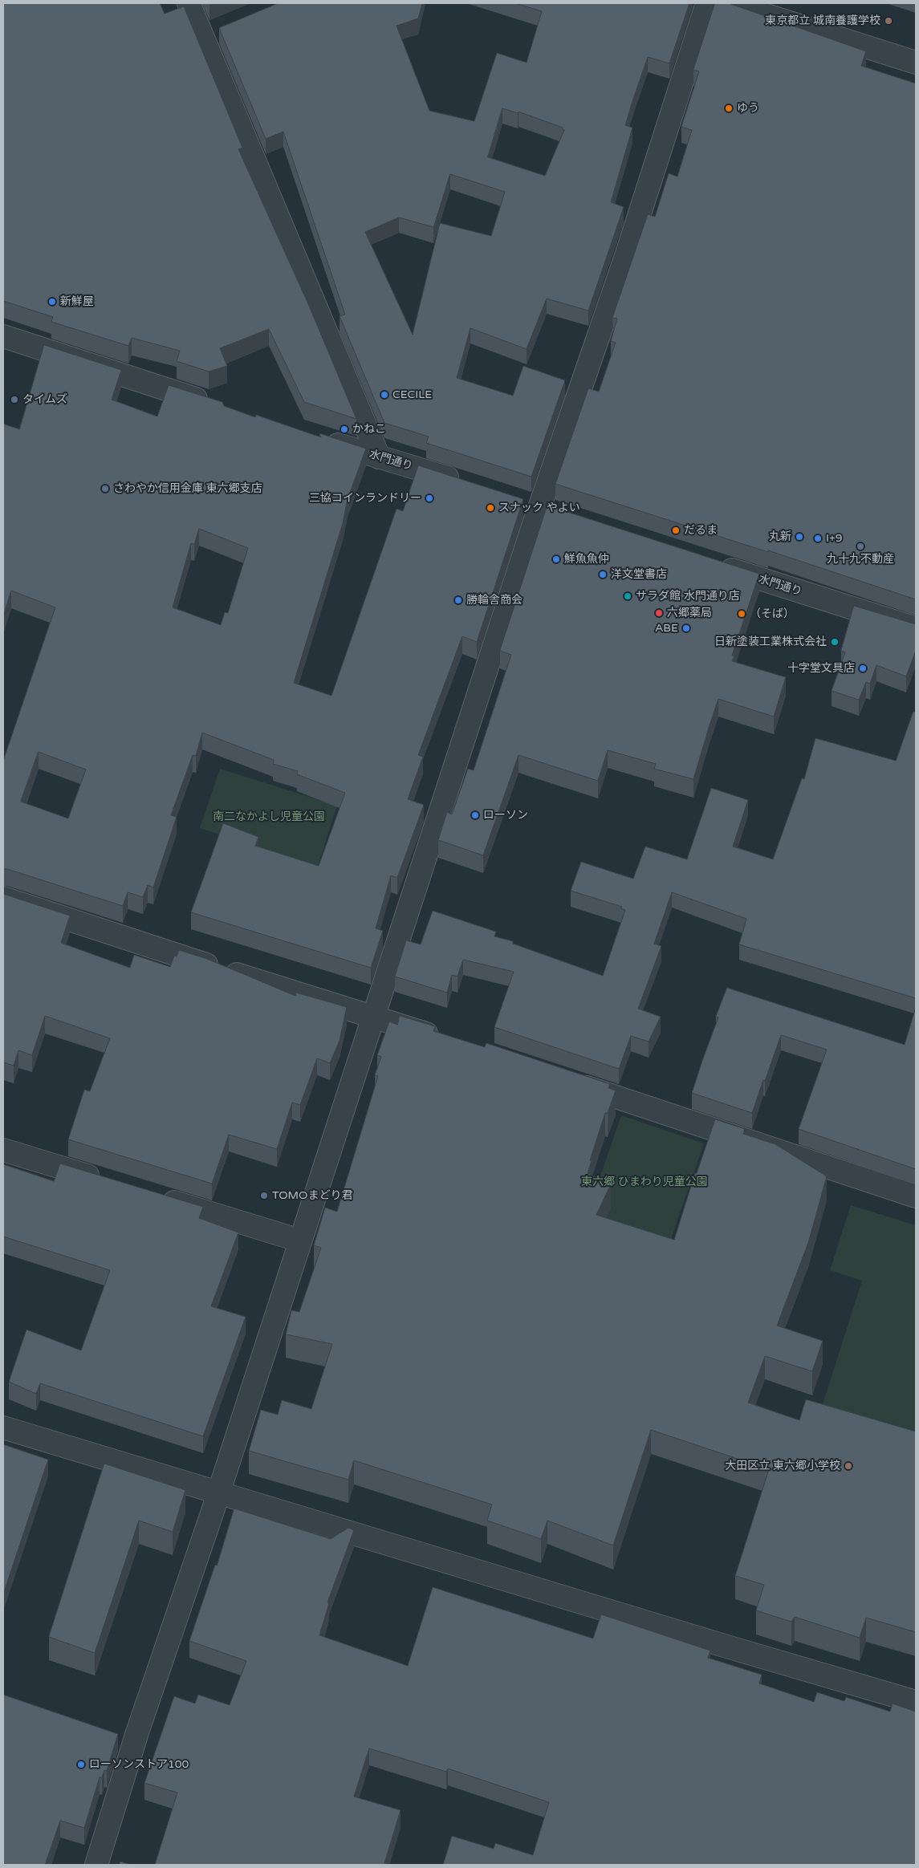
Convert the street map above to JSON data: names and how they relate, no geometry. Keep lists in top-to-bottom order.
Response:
{
  "streets": {
    "street": ["水門通り"]
  },
  "parks": ["南二なかよし児童公園", "東六郷 ひまわり児童公園"],
  "places": [
    "東京都立 城南養護学校",
    "ゆう",
    "新鮮屋",
    "CECILE",
    "タイムズ",
    "かねこ",
    "さわやか信用金庫 東六郷支店",
    "三協コインランドリー",
    "スナック やよい",
    "だるま",
    "丸新",
    "I+9",
    "九十九不動産",
    "鮮魚魚仲",
    "洋文堂書店",
    "サラダ館 水門通り店",
    "勝輪舎商会",
    "六郷薬局",
    "（そば）",
    "ABE",
    "日新塗装工業株式会社",
    "十字堂文具店",
    "ローソン",
    "TOMOまどり君",
    "大田区立 東六郷小学校",
    "ローソンストア100"
  ]
}
